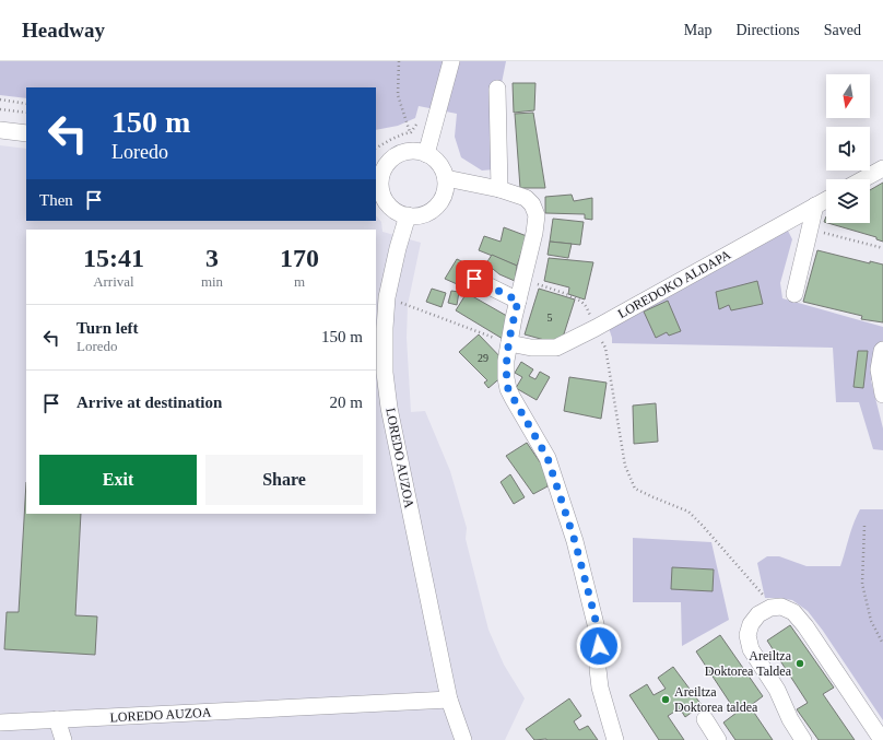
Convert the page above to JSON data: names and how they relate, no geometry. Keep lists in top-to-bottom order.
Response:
{
  "streets": {
    "street": ["LOREDOKO ALDAPA", "LOREDO AUZOA"]
  },
  "places": ["Areiltza Doktorea Taldea", "Areiltza Doktorea taldea"],
  "house_numbers": ["5", "29"],
  "north": "bottom",
  "page": {
    "header": "Headway",
    "nav": ["Map", "Directions", "Saved"],
    "turn": ["150 m", "Loredo"],
    "then": "Then",
    "eta": [
      "15:41",
      "Arrival",
      "3",
      "min",
      "170",
      "m"
    ],
    "list": [
      {
        "name": "Turn left",
        "note": "Loredo",
        "value": "150 m"
      },
      {
        "name": "Arrive at destination",
        "value": "20 m"
      }
    ],
    "buttons": ["Exit", "Share"]
  }
}
